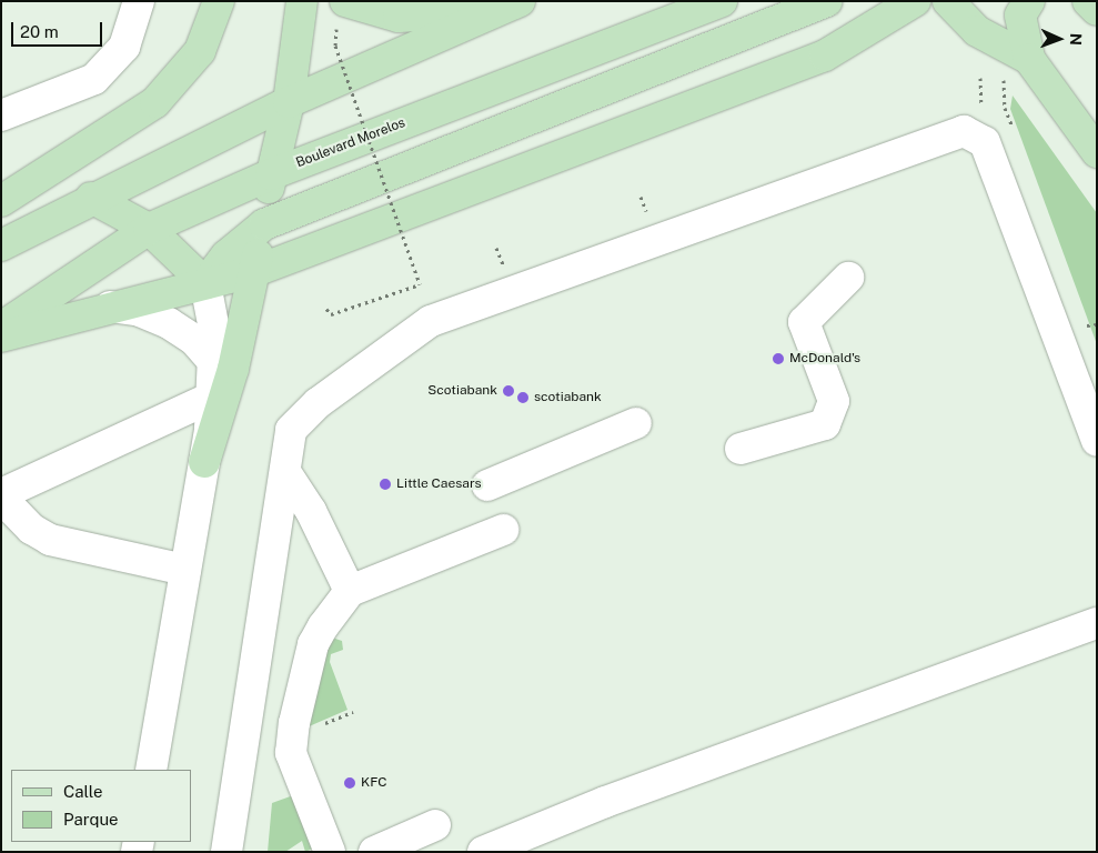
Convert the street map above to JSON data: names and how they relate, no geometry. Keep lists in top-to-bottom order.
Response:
{
  "streets": {
    "main road": ["Boulevard Morelos"]
  },
  "places": [
    "McDonald's",
    "Scotiabank",
    "scotiabank",
    "Little Caesars",
    "KFC"
  ],
  "legend": ["Calle", "Parque"],
  "scale_bar": "20 m",
  "north": "right"
}
